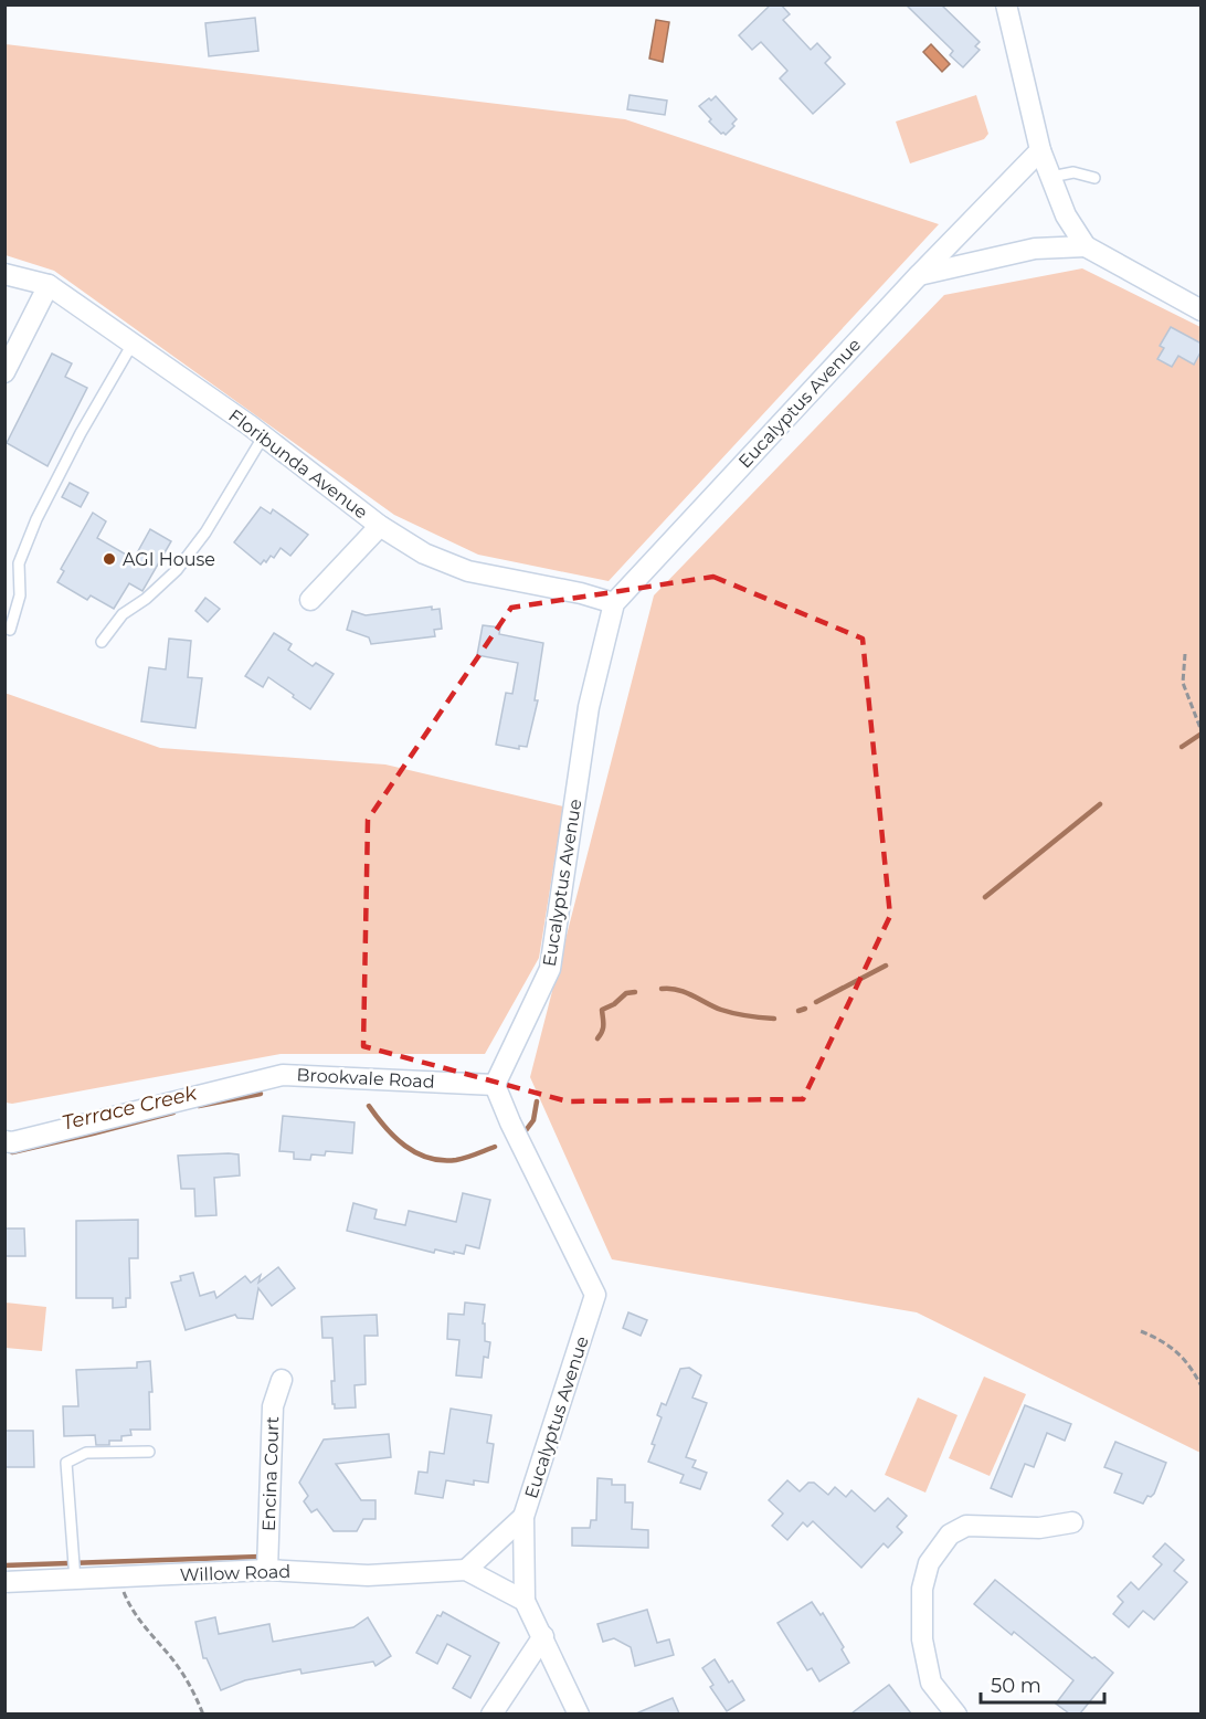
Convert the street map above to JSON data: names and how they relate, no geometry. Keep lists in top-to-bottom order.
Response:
{
  "streets": {
    "street": [
      "Eucalyptus Avenue",
      "Floribunda Avenue",
      "Brookvale Road",
      "Encina Court",
      "Willow Road"
    ]
  },
  "crossings": [
    ["Eucalyptus Avenue", "Floribunda Avenue"],
    ["Eucalyptus Avenue", "Brookvale Road"],
    ["Encina Court", "Willow Road"]
  ],
  "water": ["Terrace Creek"],
  "places": ["AGI House"],
  "scale_bar": "50 m"
}
